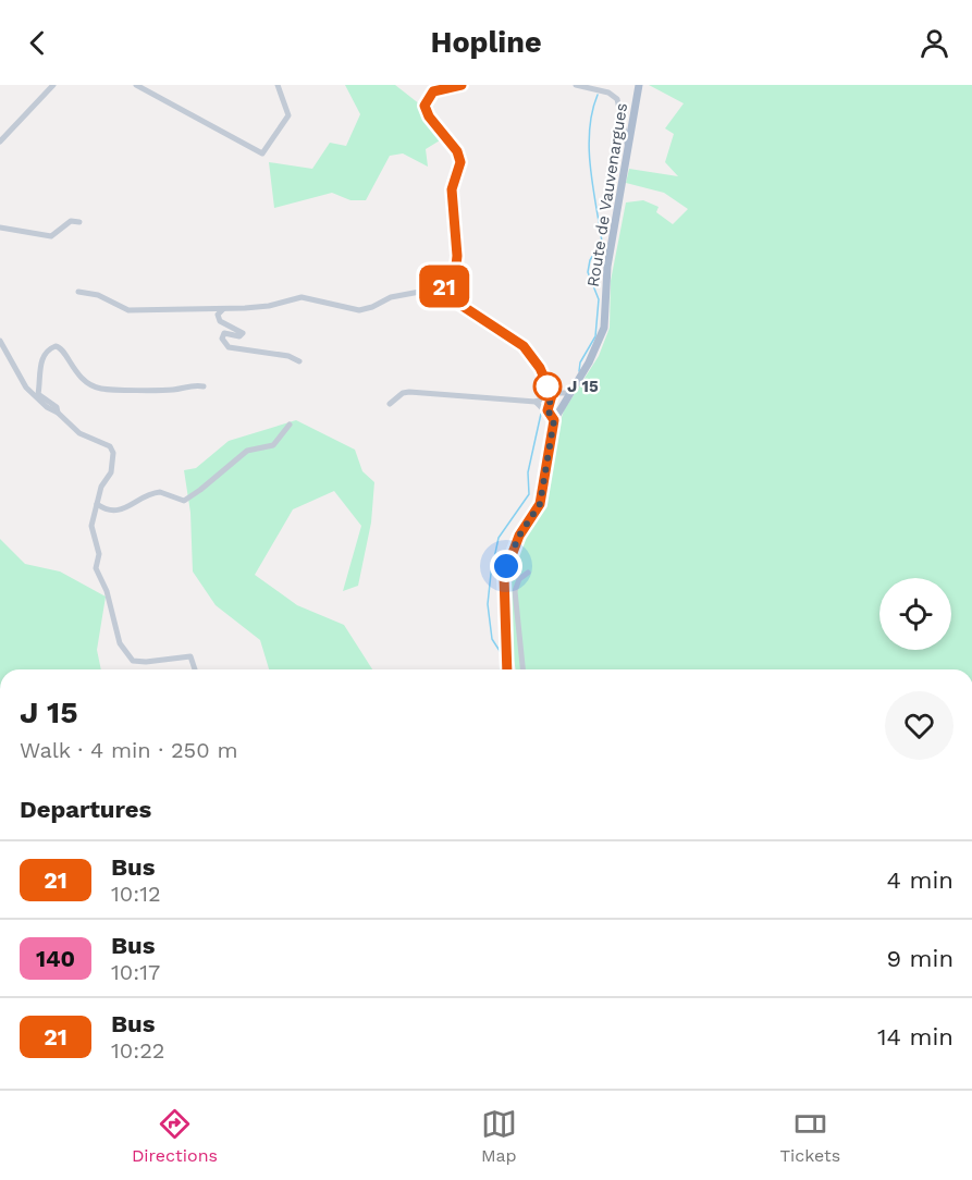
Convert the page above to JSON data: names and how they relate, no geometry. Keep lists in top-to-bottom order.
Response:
{
  "streets": {
    "main road": ["Route de Vauvenargues"]
  },
  "places": ["J 15"],
  "lines": ["bus line 21"],
  "page": {
    "header": "Hopline",
    "on_map": "21",
    "heading": [
      ["J 15", "Walk · 4 min · 250 m"],
      "Departures"
    ],
    "list": [
      {
        "mark": "21",
        "name": "Bus",
        "note": "10:12",
        "value": "4 min"
      },
      {
        "mark": "140",
        "name": "Bus",
        "note": "10:17",
        "value": "9 min"
      },
      {
        "mark": "21",
        "name": "Bus",
        "note": "10:22",
        "value": "14 min"
      }
    ],
    "tabs": ["Directions", "Map", "Tickets"]
  }
}
